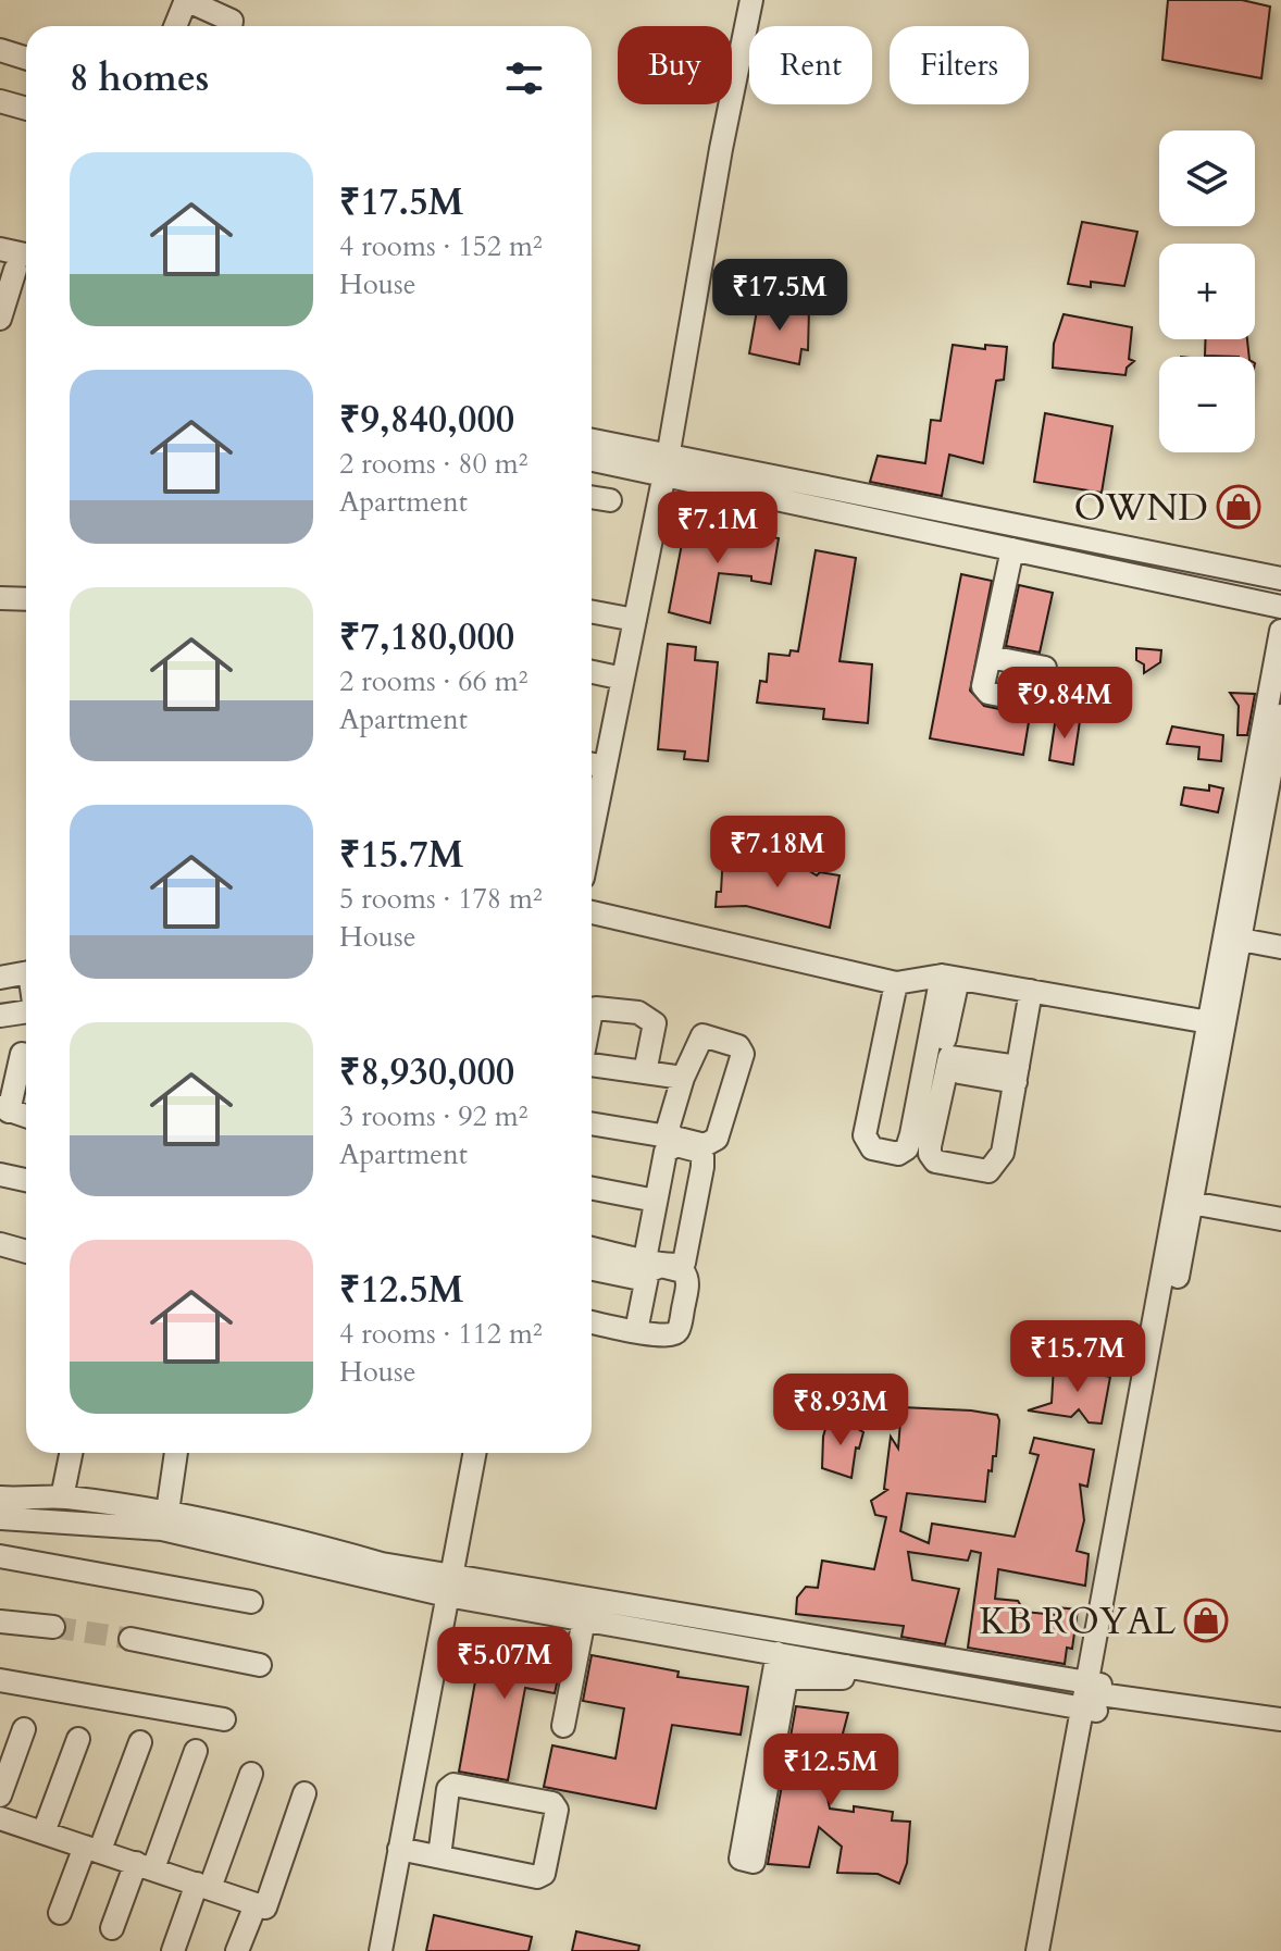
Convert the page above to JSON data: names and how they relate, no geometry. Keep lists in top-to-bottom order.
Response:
{
  "places": {
    "shop": ["OWND", "KB ROYAL"]
  },
  "page": {
    "chip": ["Buy", "Rent", "Filters"],
    "heading": "8 homes",
    "map_buttons": ["+", "−"],
    "list": [
      {
        "name": "₹17.5M",
        "note": "4 rooms · 152 m² · House"
      },
      {
        "name": "₹9,840,000",
        "note": "2 rooms · 80 m² · Apartment"
      },
      {
        "name": "₹7,180,000",
        "note": "2 rooms · 66 m² · Apartment"
      },
      {
        "name": "₹15.7M",
        "note": "5 rooms · 178 m² · House"
      },
      {
        "name": "₹8,930,000",
        "note": "3 rooms · 92 m² · Apartment"
      },
      {
        "name": "₹12.5M",
        "note": "4 rooms · 112 m² · House"
      }
    ],
    "price": [
      "₹17.5M",
      "₹7.1M",
      "₹9.84M",
      "₹7.18M",
      "₹15.7M",
      "₹8.93M",
      "₹5.07M",
      "₹12.5M"
    ]
  }
}
